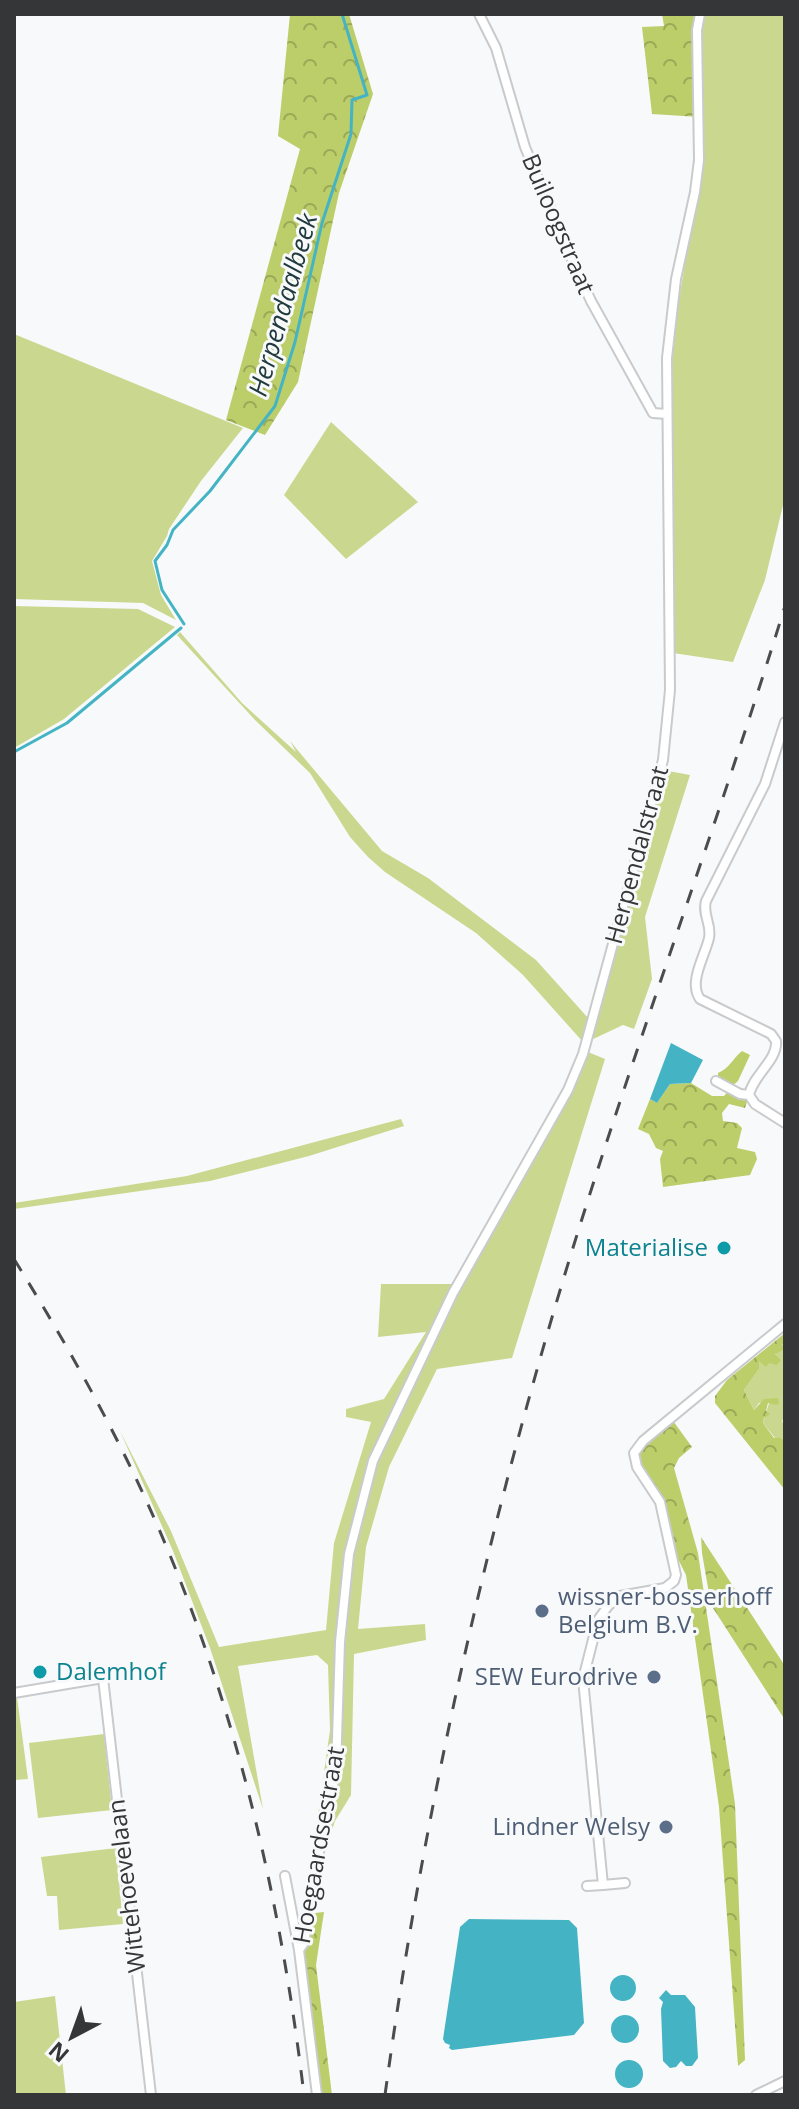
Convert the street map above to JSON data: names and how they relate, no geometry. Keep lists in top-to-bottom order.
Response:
{
  "streets": {
    "street": [
      "Builoogstraat",
      "Herpendalstraat",
      "Hoegaardsestraat",
      "Wittehoevelaan"
    ]
  },
  "crossings": [
    ["Builoogstraat", "Herpendalstraat"],
    ["Herpendalstraat", "Hoegaardsestraat"]
  ],
  "water": ["Herpendaalbeek"],
  "places": [
    "Materialise",
    "wissner-bosserhoff Belgium B.V.",
    "Dalemhof",
    "SEW Eurodrive",
    "Lindner Welsy"
  ],
  "north": "bottom left"
}
